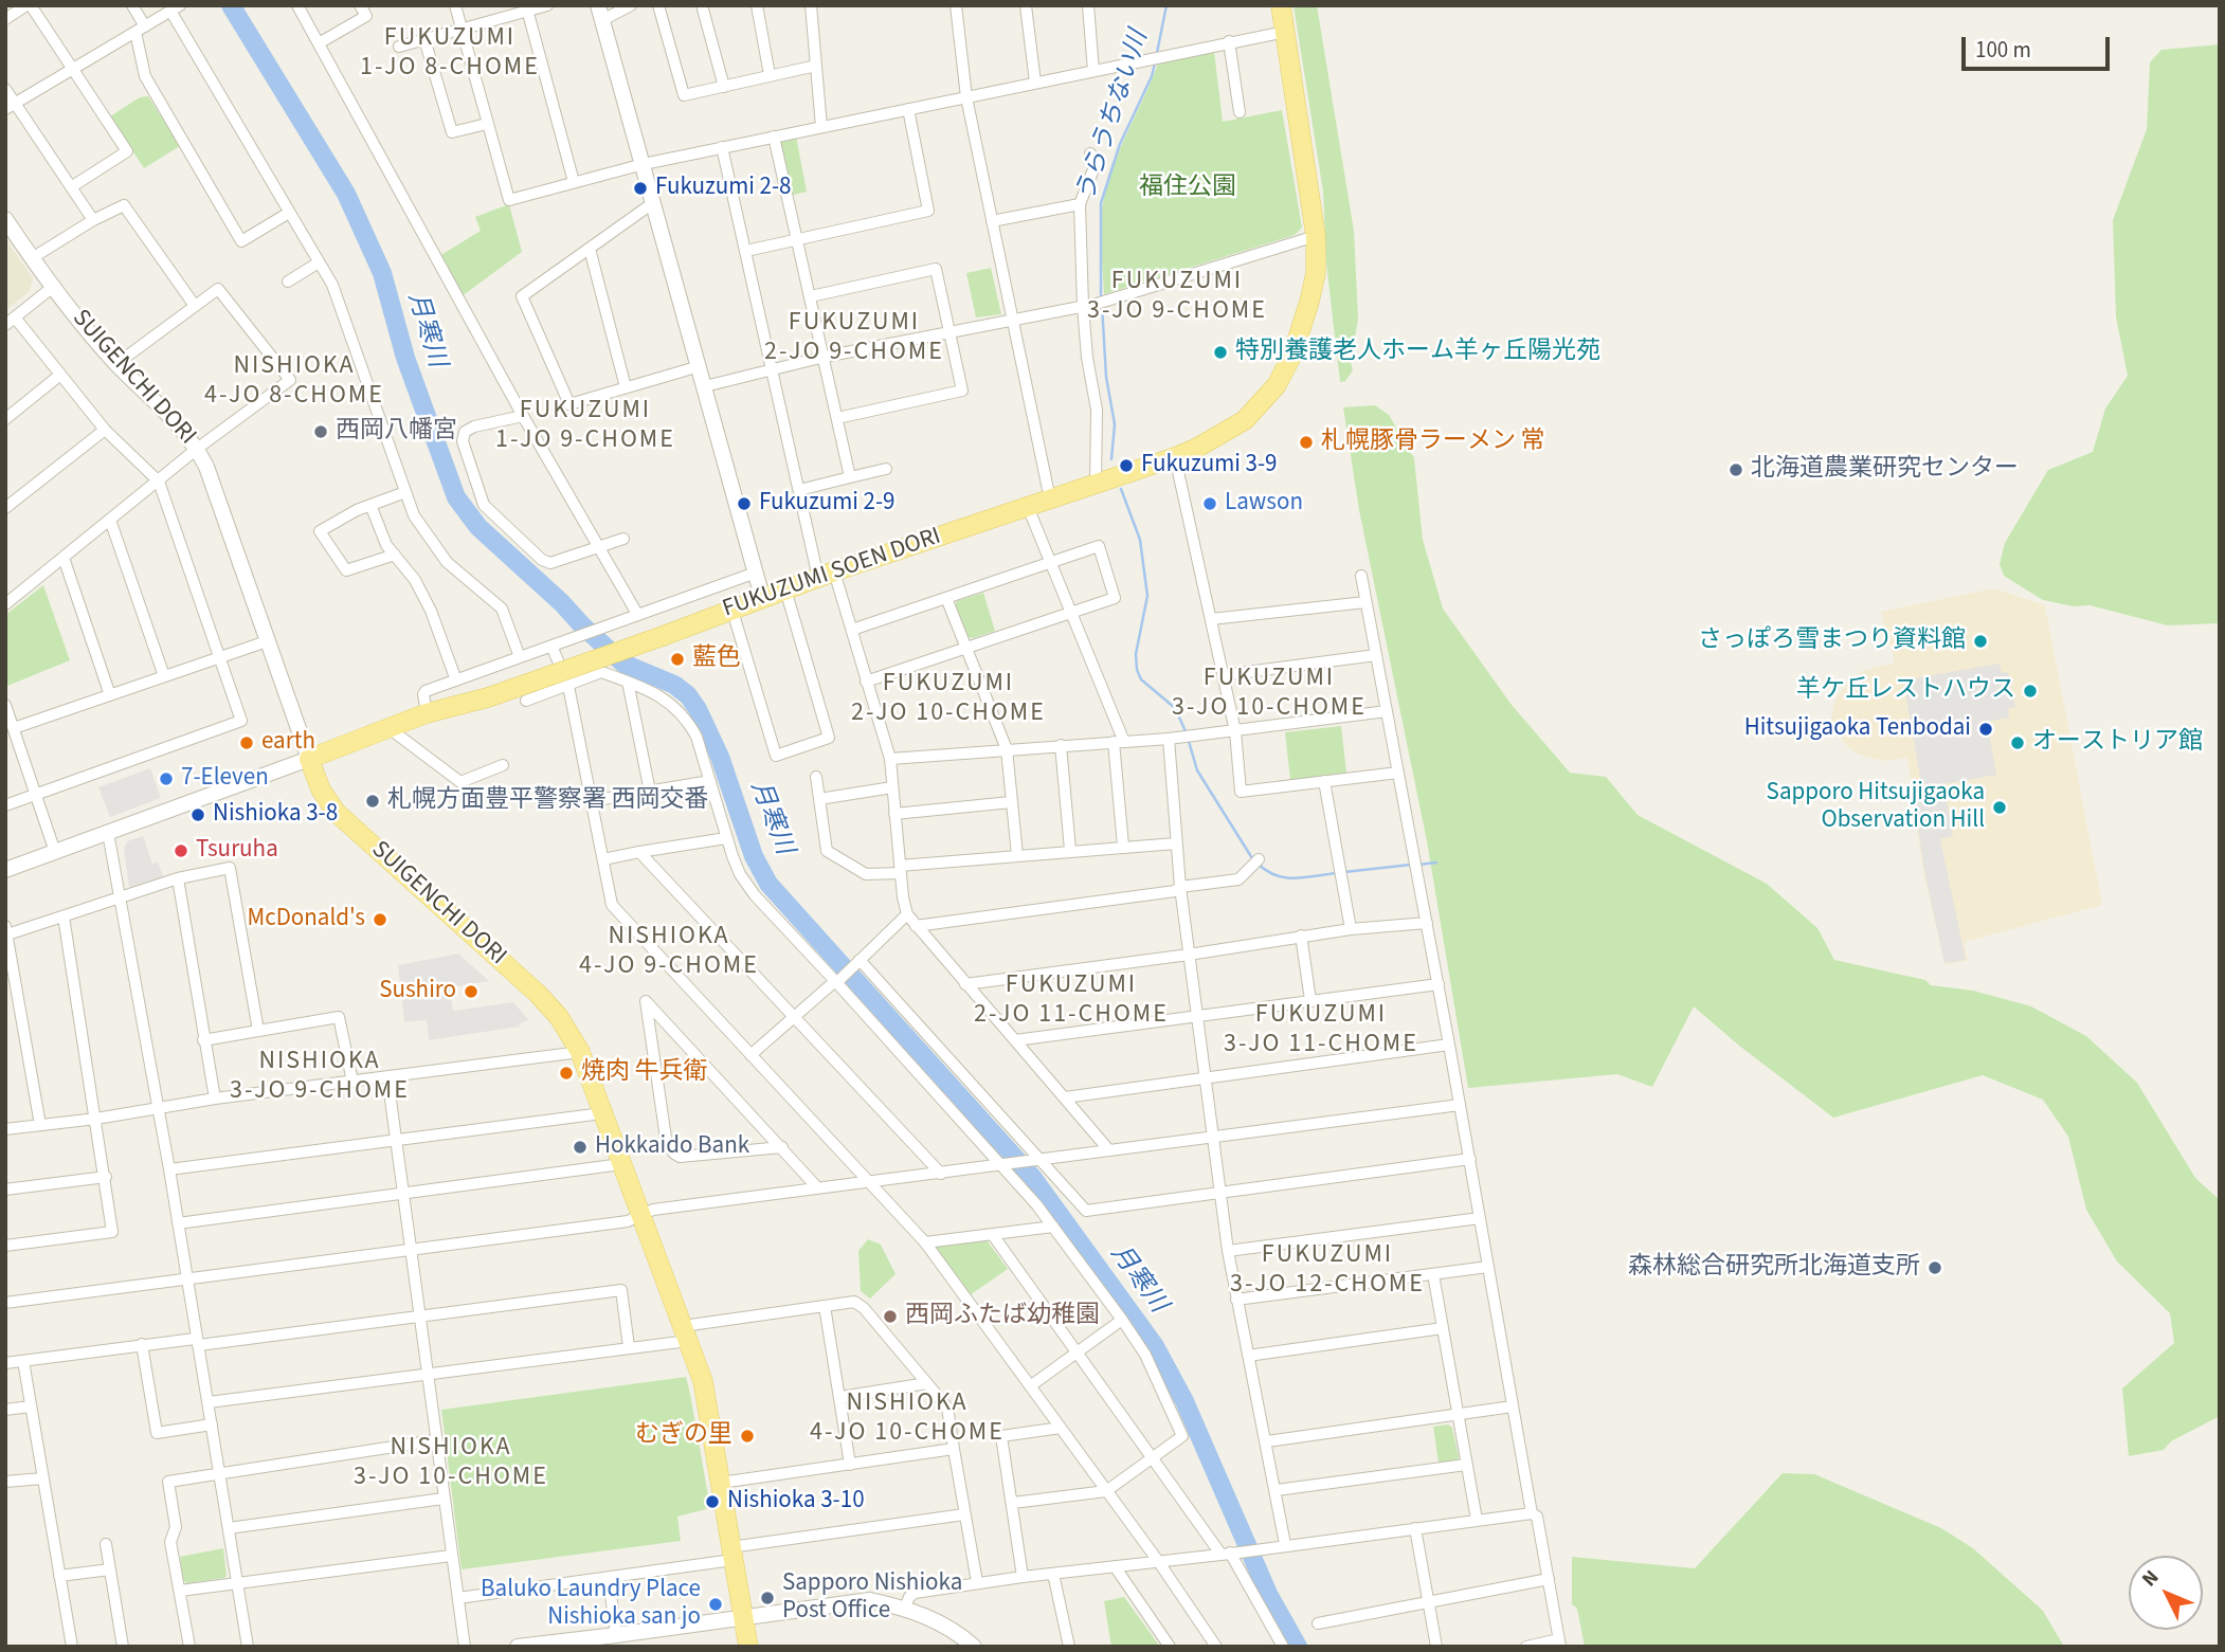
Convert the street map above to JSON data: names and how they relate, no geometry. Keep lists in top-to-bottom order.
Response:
{
  "streets": {
    "main road": ["SUIGENCHI DORI", "FUKUZUMI SOEN DORI"]
  },
  "crossings": [
    ["SUIGENCHI DORI", "FUKUZUMI SOEN DORI"]
  ],
  "districts": [
    "FUKUZUMI 1-JO 8-CHOME",
    "FUKUZUMI 3-JO 9-CHOME",
    "FUKUZUMI 2-JO 9-CHOME",
    "NISHIOKA 4-JO 8-CHOME",
    "FUKUZUMI 1-JO 9-CHOME",
    "FUKUZUMI 3-JO 10-CHOME",
    "FUKUZUMI 2-JO 10-CHOME",
    "NISHIOKA 4-JO 9-CHOME",
    "FUKUZUMI 2-JO 11-CHOME",
    "FUKUZUMI 3-JO 11-CHOME",
    "NISHIOKA 3-JO 9-CHOME",
    "FUKUZUMI 3-JO 12-CHOME",
    "NISHIOKA 4-JO 10-CHOME",
    "NISHIOKA 3-JO 10-CHOME"
  ],
  "water": ["うらうちない川", "月寒川"],
  "parks": ["福住公園"],
  "places": [
    "Fukuzumi 2-8",
    "特別養護老人ホーム羊ヶ丘陽光苑",
    "西岡八幡宮",
    "札幌豚骨ラーメン 常",
    "Fukuzumi 3-9",
    "北海道農業研究センター",
    "Fukuzumi 2-9",
    "Lawson",
    "さっぽろ雪まつり資料館",
    "藍色",
    "羊ケ丘レストハウス",
    "Hitsujigaoka Tenbodai",
    "earth",
    "オーストリア館",
    "7-Eleven",
    "札幌方面豊平警察署 西岡交番",
    "Sapporo Hitsujigaoka Observation Hill",
    "Nishioka 3-8",
    "Tsuruha",
    "McDonald's",
    "Sushiro",
    "焼肉 牛兵衛",
    "Hokkaido Bank",
    "森林総合研究所北海道支所",
    "西岡ふたば幼稚園",
    "むぎの里",
    "Nishioka 3-10",
    "Sapporo Nishioka Post Office",
    "Baluko Laundry Place Nishioka san jo"
  ],
  "scale_bar": "100 m",
  "north": "top left"
}
